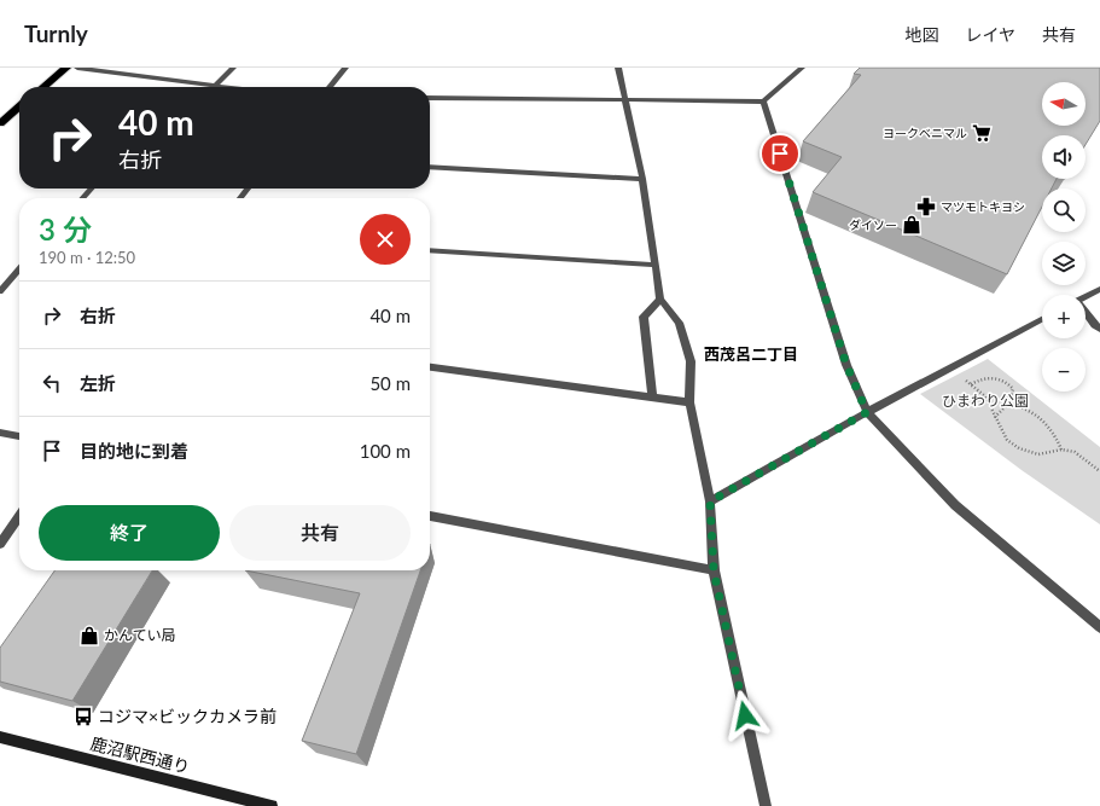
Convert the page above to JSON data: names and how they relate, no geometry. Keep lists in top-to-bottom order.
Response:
{
  "streets": {
    "street": ["鹿沼駅西通り"]
  },
  "districts": ["西茂呂二丁目"],
  "parks": ["ひまわり公園"],
  "places": {
    "supermarket": ["ヨークベニマル"],
    "pharmacy": ["マツモトキヨシ"],
    "shop": ["ダイソー", "かんてい局"],
    "bus stop": ["コジマ×ビックカメラ前"]
  },
  "north": "left",
  "page": {
    "header": "Turnly",
    "nav": ["地図", "レイヤ", "共有"],
    "map_buttons": ["+", "−"],
    "turn": ["40 m", "右折"],
    "heading": ["3 分", "190 m · 12:50"],
    "list": [
      {
        "name": "右折",
        "value": "40 m"
      },
      {
        "name": "左折",
        "value": "50 m"
      },
      {
        "name": "目的地に到着",
        "value": "100 m"
      }
    ],
    "buttons": ["終了", "共有"]
  }
}
